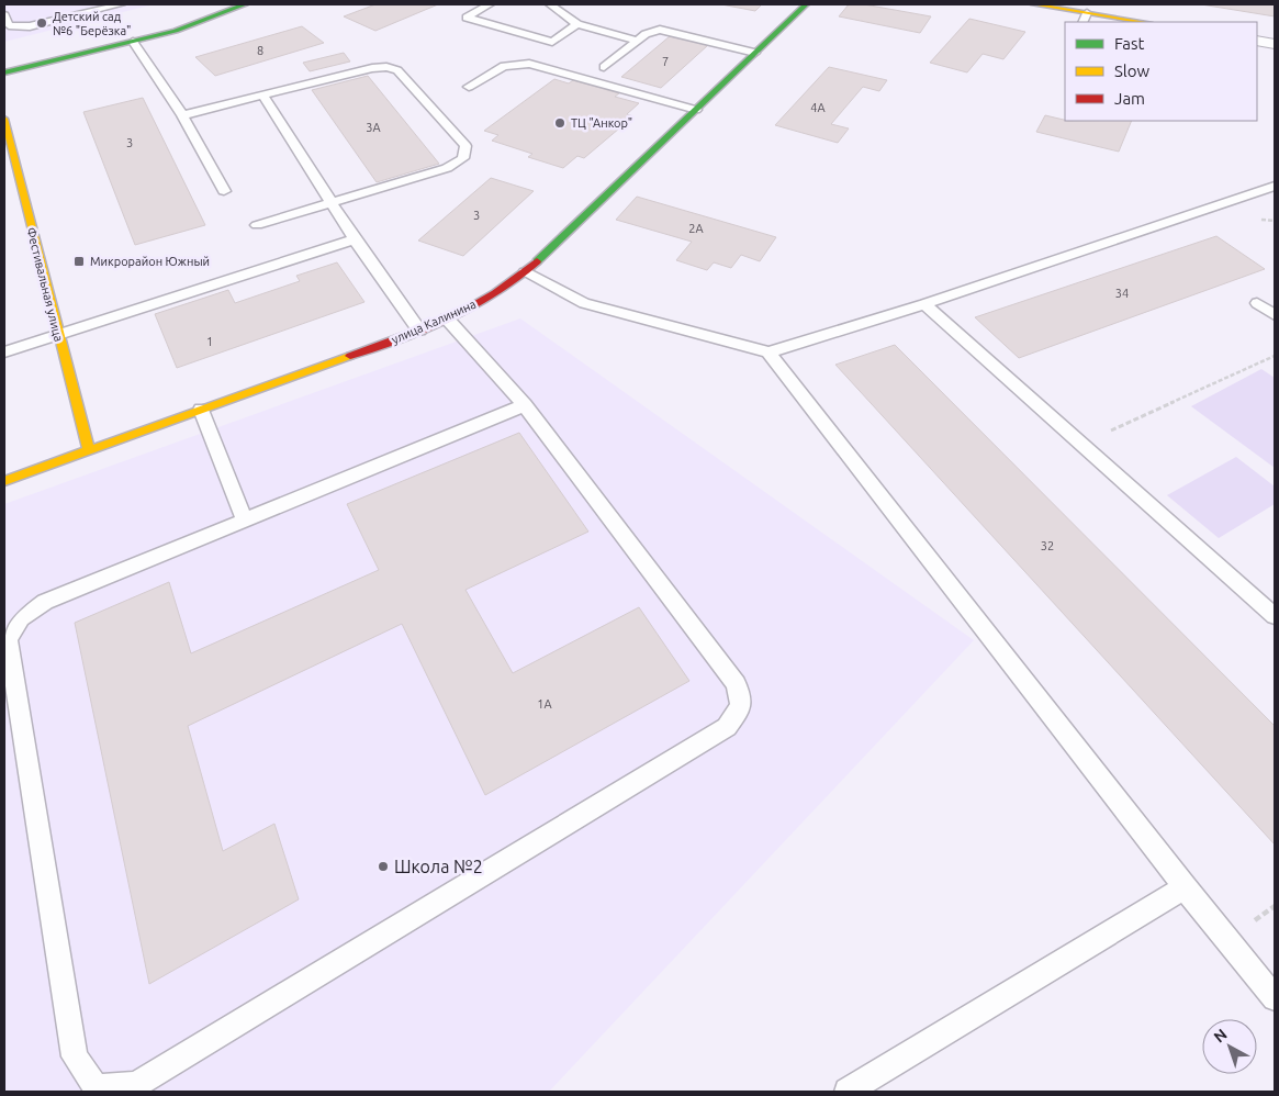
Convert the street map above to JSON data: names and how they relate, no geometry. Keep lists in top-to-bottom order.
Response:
{
  "streets": {
    "street": ["Фестивальная улица", "улица Калинина"]
  },
  "crossings": [
    ["Фестивальная улица", "улица Калинина"]
  ],
  "places": {
    "other": ["Детский сад №6 \"Берёзка\"", "ТЦ \"Анкор\"", "Школа №2"],
    "transit": ["Микрорайон Южный"]
  },
  "house_numbers": [
    "8",
    "7",
    "4А",
    "3А",
    "3",
    "3",
    "2А",
    "34",
    "1",
    "32",
    "1А"
  ],
  "legend": ["Fast", "Slow", "Jam"],
  "north": "top left"
}
